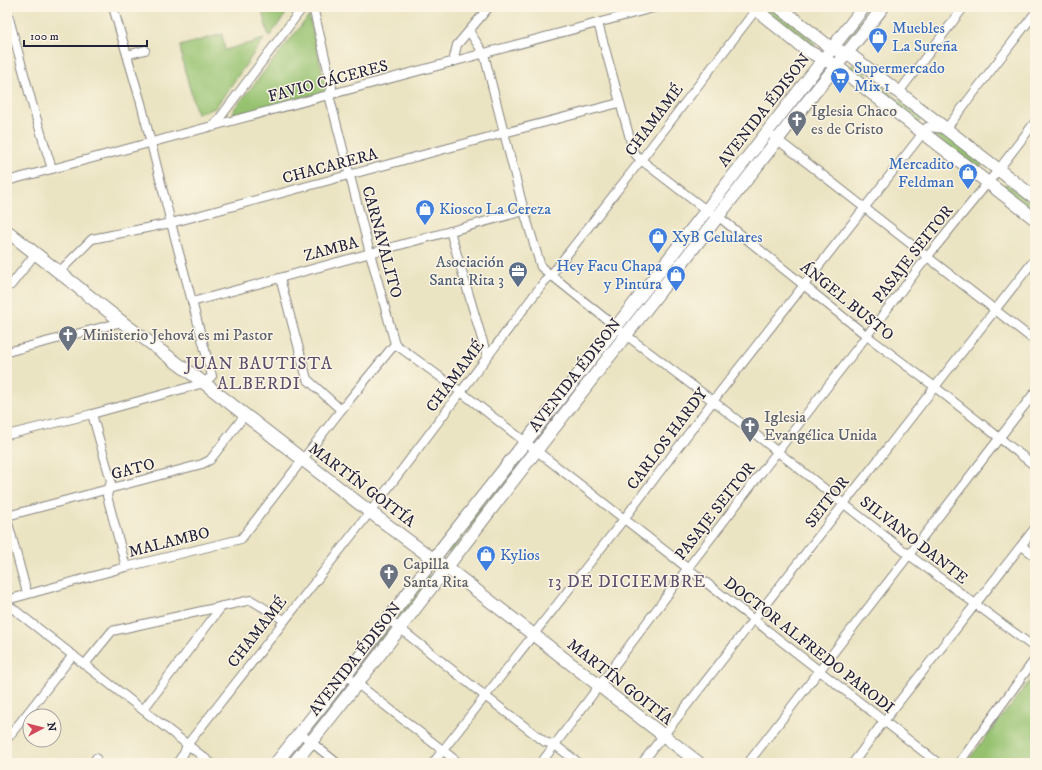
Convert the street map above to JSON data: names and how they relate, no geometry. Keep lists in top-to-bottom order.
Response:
{
  "streets": {
    "main road": ["AVENIDA ÉDISON", "MARTÍN GOITÍA"],
    "street": [
      "FAVIO CÁCERES",
      "CHAMAMÉ",
      "CHACARERA",
      "CARNAVALITO",
      "ZAMBA",
      "PASAJE SEITOR",
      "ÁNGEL BUSTO",
      "CARLOS HARDY",
      "GATO",
      "SEITOR",
      "SILVANO DANTE",
      "MALAMBO",
      "DOCTOR ALFREDO PARODI"
    ]
  },
  "crossings": [
    ["FAVIO CÁCERES", "CARNAVALITO"],
    ["FAVIO CÁCERES", "ÁNGEL BUSTO"],
    ["FAVIO CÁCERES", "SILVANO DANTE"],
    ["AVENIDA ÉDISON", "ÁNGEL BUSTO"],
    ["AVENIDA ÉDISON", "MARTÍN GOITÍA"],
    ["AVENIDA ÉDISON", "SILVANO DANTE"],
    ["AVENIDA ÉDISON", "DOCTOR ALFREDO PARODI"],
    ["CHAMAMÉ", "ÁNGEL BUSTO"],
    ["CHAMAMÉ", "MARTÍN GOITÍA"],
    ["CHAMAMÉ", "SILVANO DANTE"],
    ["CHAMAMÉ", "DOCTOR ALFREDO PARODI"],
    ["CHACARERA", "CARNAVALITO"],
    ["CHACARERA", "ÁNGEL BUSTO"],
    ["CHACARERA", "MARTÍN GOITÍA"],
    ["CHACARERA", "SILVANO DANTE"],
    ["CARNAVALITO", "ZAMBA"],
    ["CARNAVALITO", "MALAMBO"],
    ["CARNAVALITO", "DOCTOR ALFREDO PARODI"],
    ["ZAMBA", "SILVANO DANTE"],
    ["PASAJE SEITOR", "ÁNGEL BUSTO"],
    ["PASAJE SEITOR", "MARTÍN GOITÍA"],
    ["PASAJE SEITOR", "SILVANO DANTE"],
    ["PASAJE SEITOR", "DOCTOR ALFREDO PARODI"],
    ["ÁNGEL BUSTO", "CARLOS HARDY"],
    ["ÁNGEL BUSTO", "SEITOR"],
    ["CARLOS HARDY", "MARTÍN GOITÍA"],
    ["CARLOS HARDY", "SILVANO DANTE"],
    ["CARLOS HARDY", "DOCTOR ALFREDO PARODI"],
    ["GATO", "MARTÍN GOITÍA"],
    ["MARTÍN GOITÍA", "SEITOR"],
    ["MARTÍN GOITÍA", "MALAMBO"],
    ["SEITOR", "SILVANO DANTE"],
    ["SEITOR", "DOCTOR ALFREDO PARODI"],
    ["MALAMBO", "DOCTOR ALFREDO PARODI"]
  ],
  "districts": ["JUAN BAUTISTA ALBERDI", "13 DE DICIEMBRE"],
  "places": {
    "shop": [
      "Muebles La Sureña",
      "Mercadito Feldman",
      "Kiosco La Cereza",
      "XyB Celulares",
      "Hey Facu Chapa y Pintura",
      "Kylios"
    ],
    "supermarket": ["Supermercado Mix 1"],
    "church": [
      "Iglesia Chaco es de Cristo",
      "Ministerio Jehová es mi Pastor",
      "Iglesia Evangélica Unida",
      "Capilla Santa Rita"
    ],
    "office": ["Asociación Santa Rita 3"]
  },
  "scale_bar": "100 m",
  "north": "right"
}
